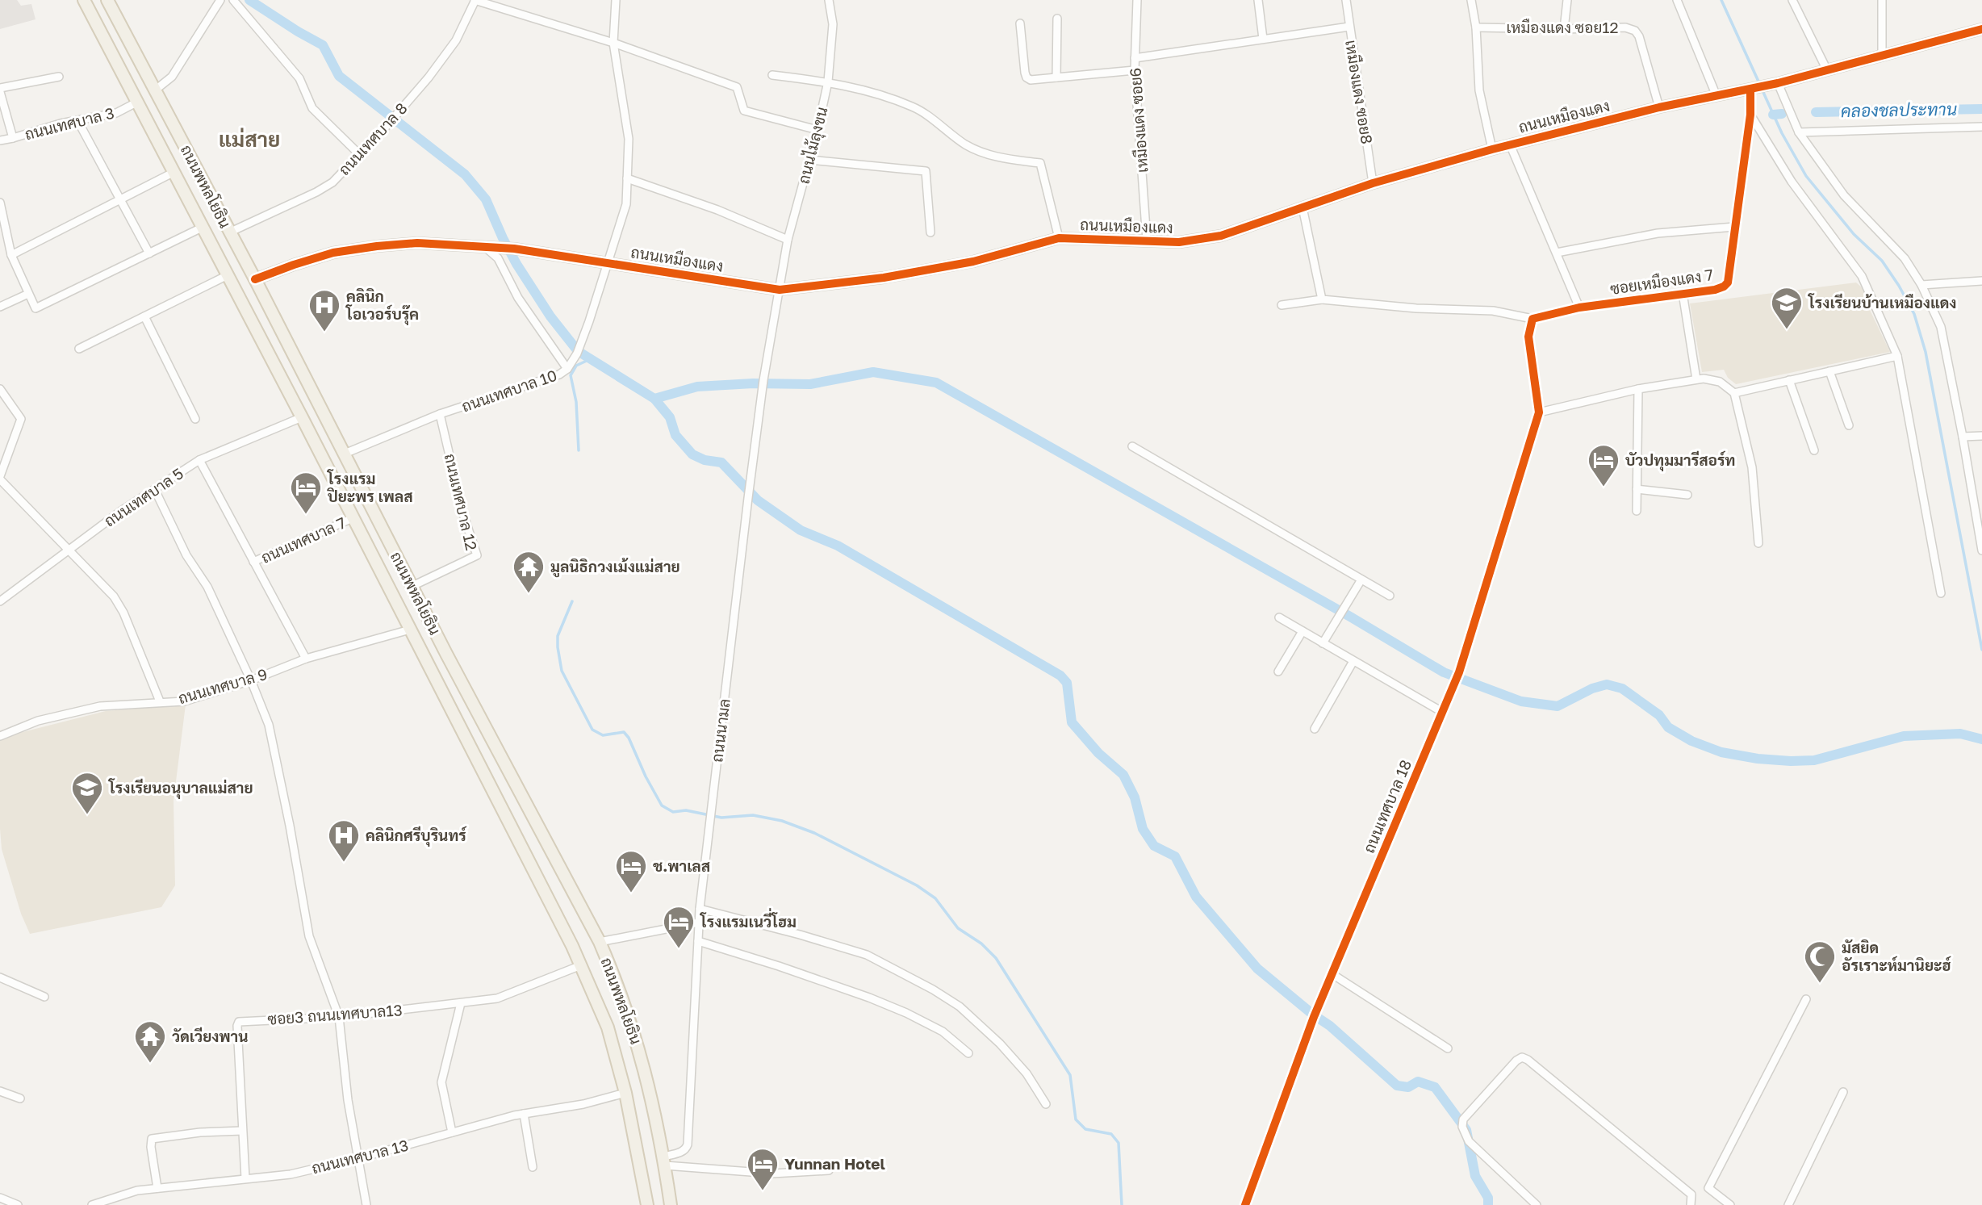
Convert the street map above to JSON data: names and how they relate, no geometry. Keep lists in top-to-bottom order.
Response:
{
  "streets": {
    "main road": ["ถนนพหลโยธิน"],
    "street": [
      "เหมืองแดง ซอย12",
      "เหมืองแดง ซอย8",
      "ถนนเหมืองแดง",
      "เหมืองแดง ซอย6",
      "ถนนเทศบาล 3",
      "ถนนเทศบาล 8",
      "ถนนไม้ลุงขน",
      "ซอยเหมืองแดง 7",
      "ถนนเทศบาล 10",
      "ถนนเทศบาล 5",
      "ถนนเทศบาล 12",
      "ถนนเทศบาล 7",
      "ถนนเทศบาล 9",
      "ถนนนามล",
      "ถนนเทศบาล 18",
      "ซอย3 ถนนเทศบาล13",
      "ถนนเทศบาล 13"
    ]
  },
  "crossings": [
    ["เหมืองแดง ซอย12", "ถนนเหมืองแดง"],
    ["เหมืองแดง ซอย8", "ถนนเหมืองแดง"],
    ["ถนนเหมืองแดง", "เหมืองแดง ซอย6"],
    ["ถนนเหมืองแดง", "ถนนไม้ลุงขน"],
    ["ถนนเหมืองแดง", "ถนนพหลโยธิน"],
    ["ถนนเหมืองแดง", "ซอยเหมืองแดง 7"],
    ["ถนนเหมืองแดง", "ถนนเทศบาล 10"],
    ["ถนนเหมืองแดง", "ถนนนามล"],
    ["ถนนเทศบาล 3", "ถนนพหลโยธิน"],
    ["ถนนเทศบาล 8", "ถนนพหลโยธิน"],
    ["ถนนไม้ลุงขน", "ถนนนามล"],
    ["ถนนพหลโยธิน", "ถนนเทศบาล 10"],
    ["ถนนพหลโยธิน", "ถนนเทศบาล 5"],
    ["ถนนพหลโยธิน", "ถนนเทศบาล 12"],
    ["ถนนพหลโยธิน", "ถนนเทศบาล 7"],
    ["ถนนพหลโยธิน", "ถนนเทศบาล 9"],
    ["ถนนพหลโยธิน", "ถนนนามล"],
    ["ถนนพหลโยธิน", "ซอย3 ถนนเทศบาล13"],
    ["ถนนพหลโยธิน", "ถนนเทศบาล 13"],
    ["ถนนเทศบาล 10", "ถนนเทศบาล 12"],
    ["ซอย3 ถนนเทศบาล13", "ถนนเทศบาล 13"]
  ],
  "districts": ["แม่สาย"],
  "water": ["คลองชลประทาน"],
  "places": {
    "school or university": ["โรงเรียนบ้านเหมืองแดง", "โรงเรียนอนุบาลแม่สาย"],
    "hospital": ["คลินิก โอเวอร์บรุ๊ค", "คลินิกศรีบุรินทร์"],
    "hotel": [
      "บัวปทุมมารีสอร์ท",
      "โรงแรม ปิยะพร เพลส",
      "ช.พาเลส",
      "โรงแรมเนวี่โฮม",
      "Yunnan Hotel"
    ],
    "temple": ["มูลนิธิกวงเม้งแม่สาย", "วัดเวียงพาน"],
    "mosque": ["มัสยิด อัรเราะห์มานิยะฮ์"]
  }
}
